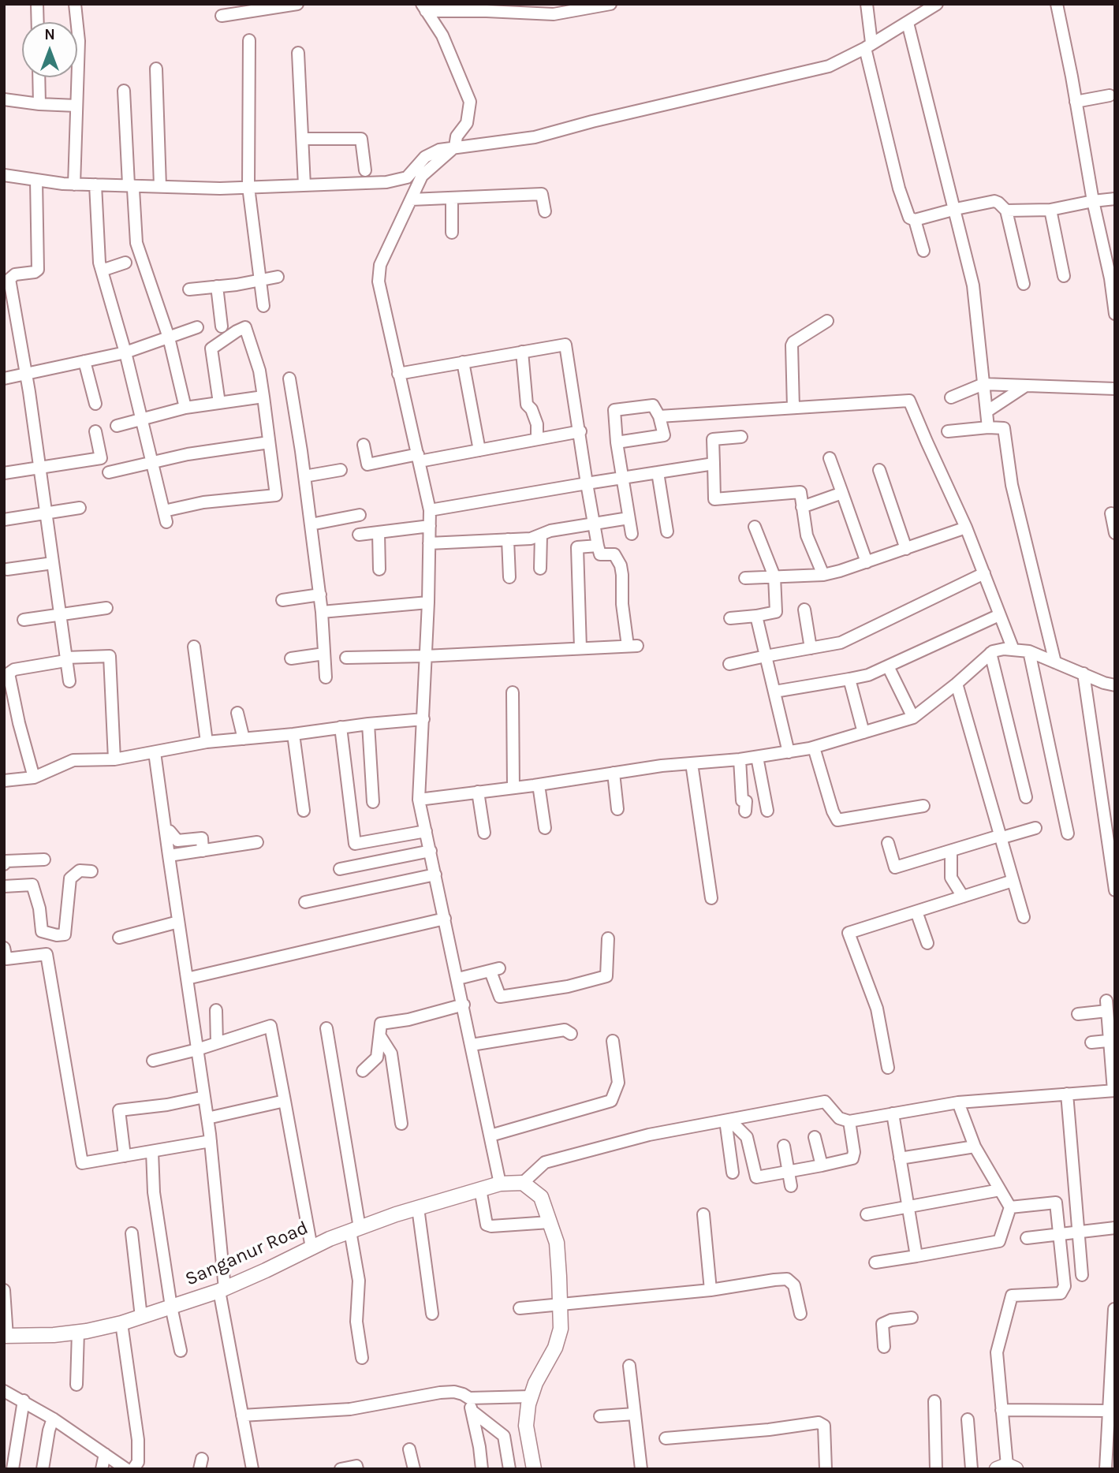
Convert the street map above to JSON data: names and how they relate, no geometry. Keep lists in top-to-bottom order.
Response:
{
  "streets": {
    "main road": ["Sanganur Road"]
  },
  "north": "top"
}
